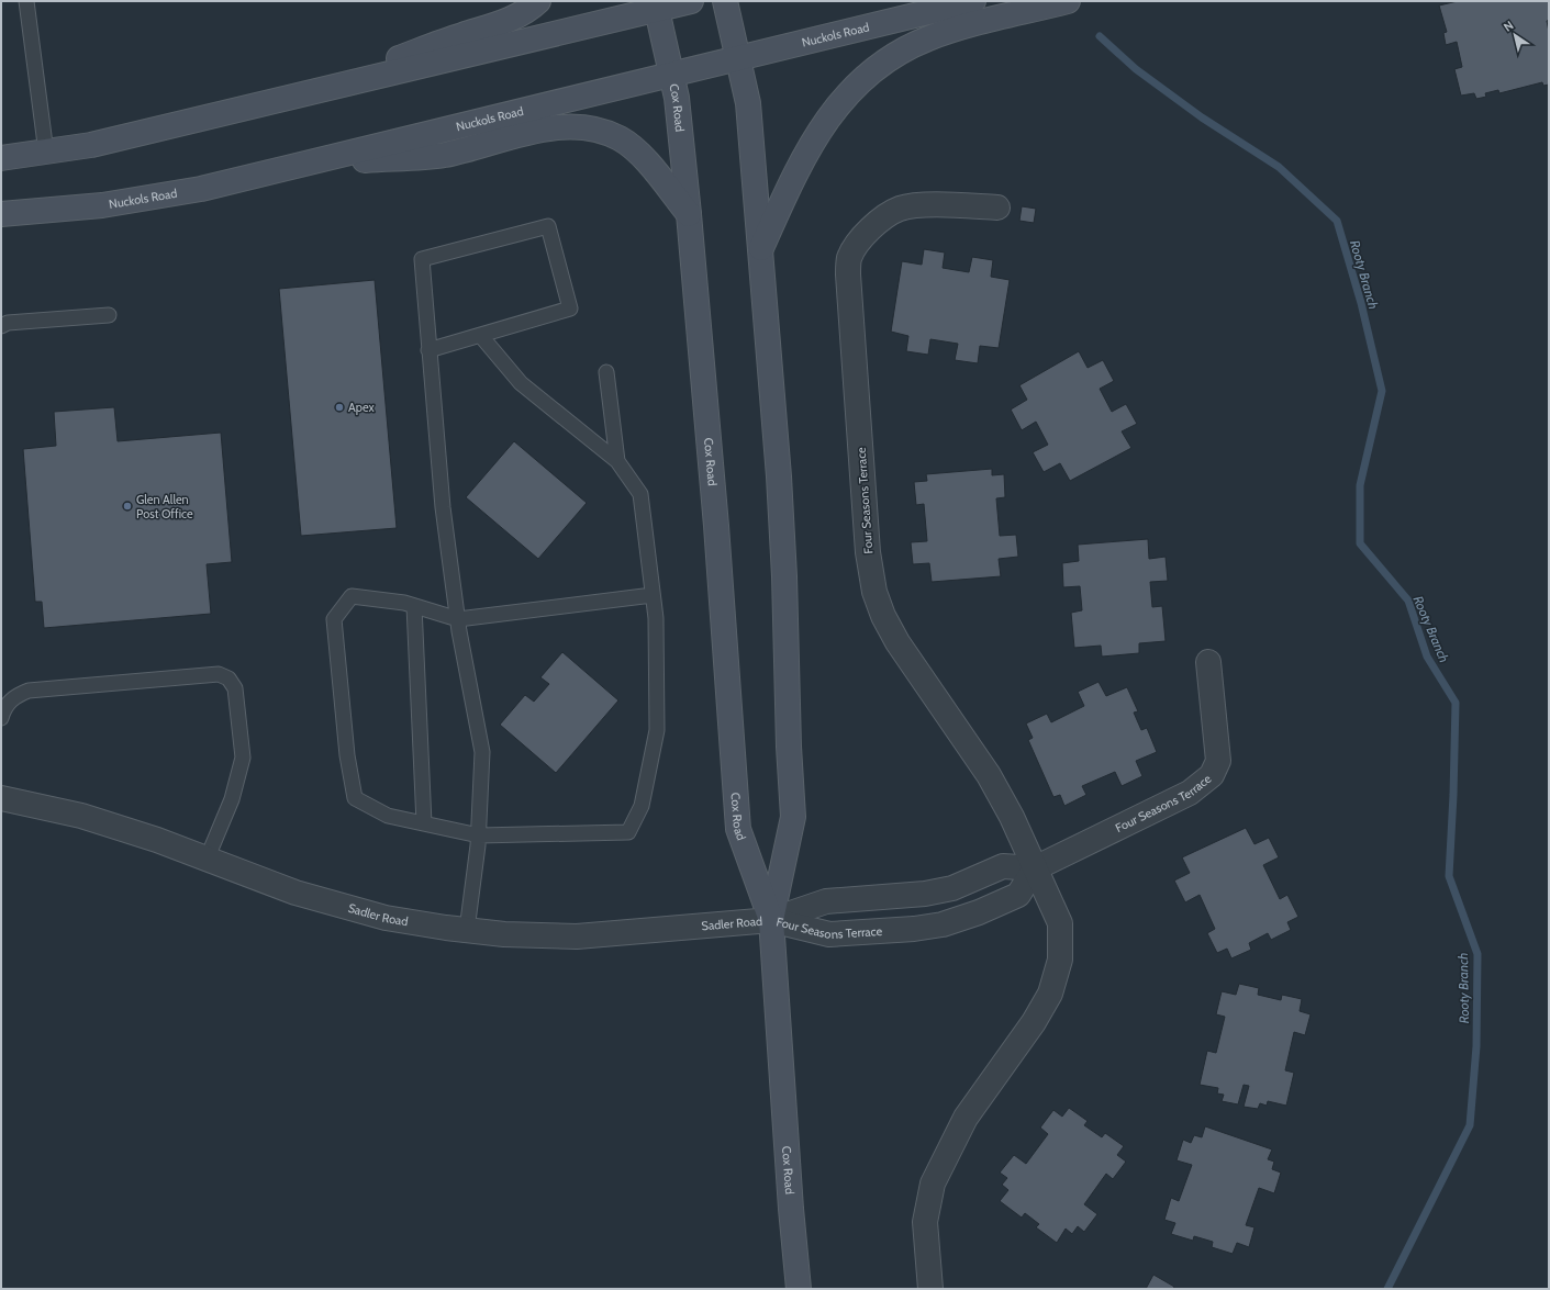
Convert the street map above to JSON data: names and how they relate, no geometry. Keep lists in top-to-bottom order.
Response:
{
  "streets": {
    "main road": ["Nuckols Road", "Cox Road"],
    "street": ["Four Seasons Terrace", "Sadler Road"]
  },
  "crossings": [
    ["Nuckols Road", "Cox Road"],
    ["Cox Road", "Four Seasons Terrace"],
    ["Cox Road", "Sadler Road"],
    ["Four Seasons Terrace", "Sadler Road"]
  ],
  "water": ["Rooty Branch"],
  "places": ["Apex", "Glen Allen Post Office"],
  "north": "top left"
}
